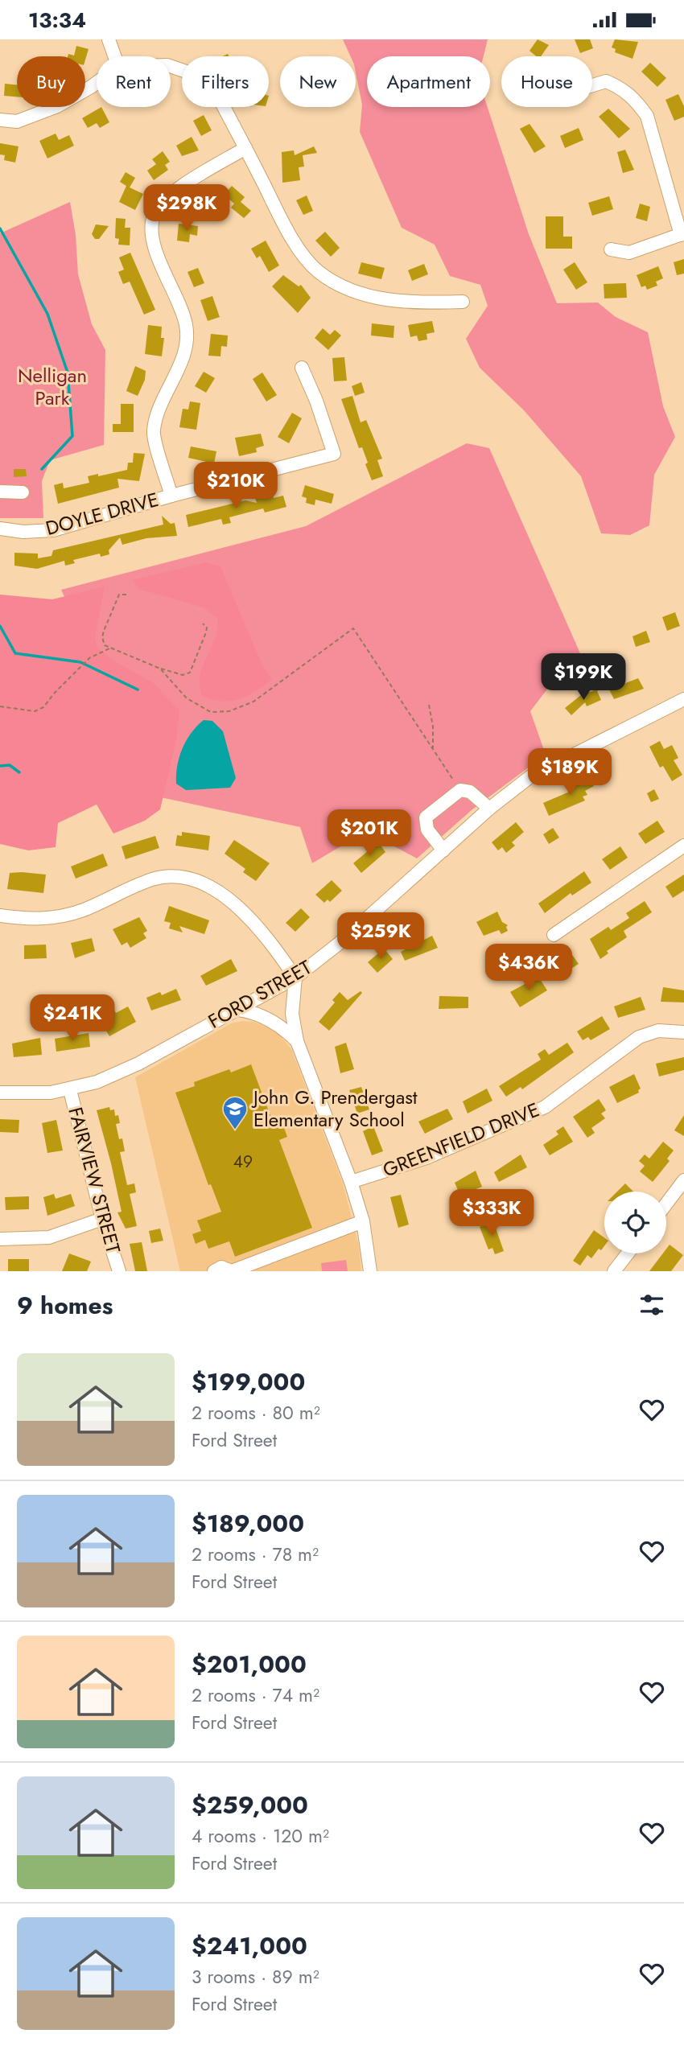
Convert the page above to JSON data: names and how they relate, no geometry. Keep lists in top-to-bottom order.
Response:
{
  "streets": {
    "street": [
      "DOYLE DRIVE",
      "FORD STREET",
      "GREENFIELD DRIVE",
      "FAIRVIEW STREET"
    ]
  },
  "crossings": [
    ["FORD STREET", "FAIRVIEW STREET"]
  ],
  "parks": ["Nelligan Park"],
  "places": {
    "school or university": ["John G. Prendergast Elementary School"]
  },
  "house_numbers": ["49"],
  "page": {
    "status": "13:34",
    "chip": [
      "Buy",
      "Rent",
      "Filters",
      "New",
      "Apartment",
      "House"
    ],
    "price": [
      "$298K",
      "$210K",
      "$199K",
      "$189K",
      "$201K",
      "$259K",
      "$436K",
      "$241K",
      "$333K"
    ],
    "heading": "9 homes",
    "list": [
      {
        "name": "$199,000",
        "note": "2 rooms · 80 m² · Ford Street"
      },
      {
        "name": "$189,000",
        "note": "2 rooms · 78 m² · Ford Street"
      },
      {
        "name": "$201,000",
        "note": "2 rooms · 74 m² · Ford Street"
      },
      {
        "name": "$259,000",
        "note": "4 rooms · 120 m² · Ford Street"
      },
      {
        "name": "$241,000",
        "note": "3 rooms · 89 m² · Ford Street"
      }
    ]
  }
}
